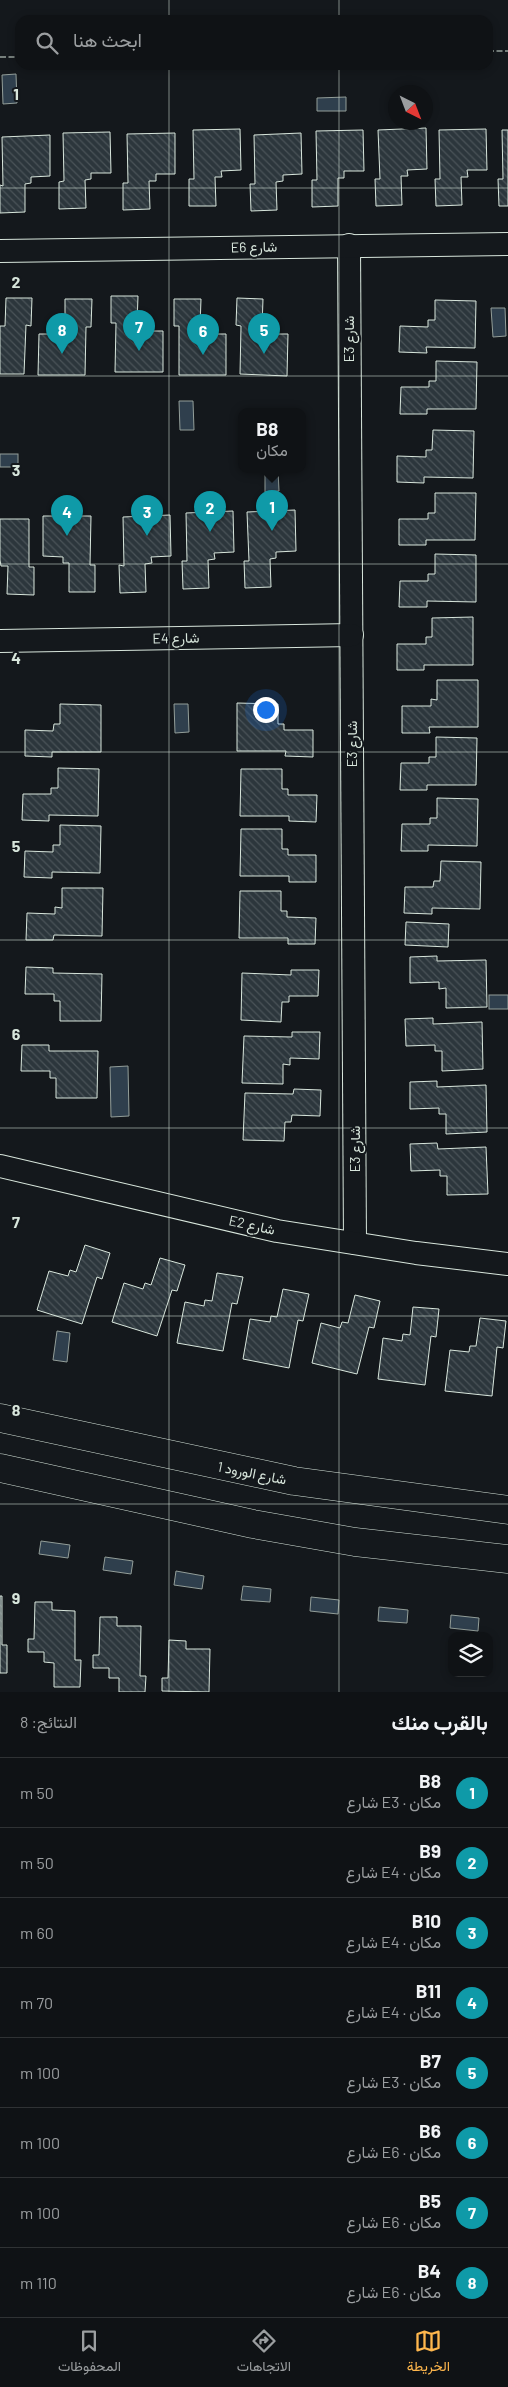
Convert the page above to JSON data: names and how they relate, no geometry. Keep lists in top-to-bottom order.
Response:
{
  "streets": {
    "street": [
      "E6 شارع",
      "E3 شارع",
      "E4 شارع",
      "E2 شارع",
      "شارع الورود 1"
    ]
  },
  "crossings": [
    ["E6 شارع", "E3 شارع"],
    ["E3 شارع", "E4 شارع"],
    ["E3 شارع", "E2 شارع"]
  ],
  "north": "bottom right",
  "page": {
    "search": "ابحث هنا",
    "pins": [
      "7",
      "5",
      "8",
      "6",
      "1",
      "2",
      "3",
      "4"
    ],
    "popup": ["B8", "مكان"],
    "heading": ["بالقرب منك", "النتائج: 8"],
    "list": [
      {
        "mark": "1",
        "name": "B8",
        "note": "مكان · E3 شارع",
        "value": "50 m"
      },
      {
        "mark": "2",
        "name": "B9",
        "note": "مكان · E4 شارع",
        "value": "50 m"
      },
      {
        "mark": "3",
        "name": "B10",
        "note": "مكان · E4 شارع",
        "value": "60 m"
      },
      {
        "mark": "4",
        "name": "B11",
        "note": "مكان · E4 شارع",
        "value": "70 m"
      },
      {
        "mark": "5",
        "name": "B7",
        "note": "مكان · E3 شارع",
        "value": "100 m"
      },
      {
        "mark": "6",
        "name": "B6",
        "note": "مكان · E6 شارع",
        "value": "100 m"
      },
      {
        "mark": "7",
        "name": "B5",
        "note": "مكان · E6 شارع",
        "value": "100 m"
      },
      {
        "mark": "8",
        "name": "B4",
        "note": "مكان · E6 شارع",
        "value": "110 m"
      }
    ],
    "nav": ["الخريطة", "الاتجاهات", "المحفوظات"]
  },
  "grid": {
    "rows": [
      "1",
      "2",
      "3",
      "4",
      "5",
      "6",
      "7",
      "8",
      "9"
    ]
  }
}
